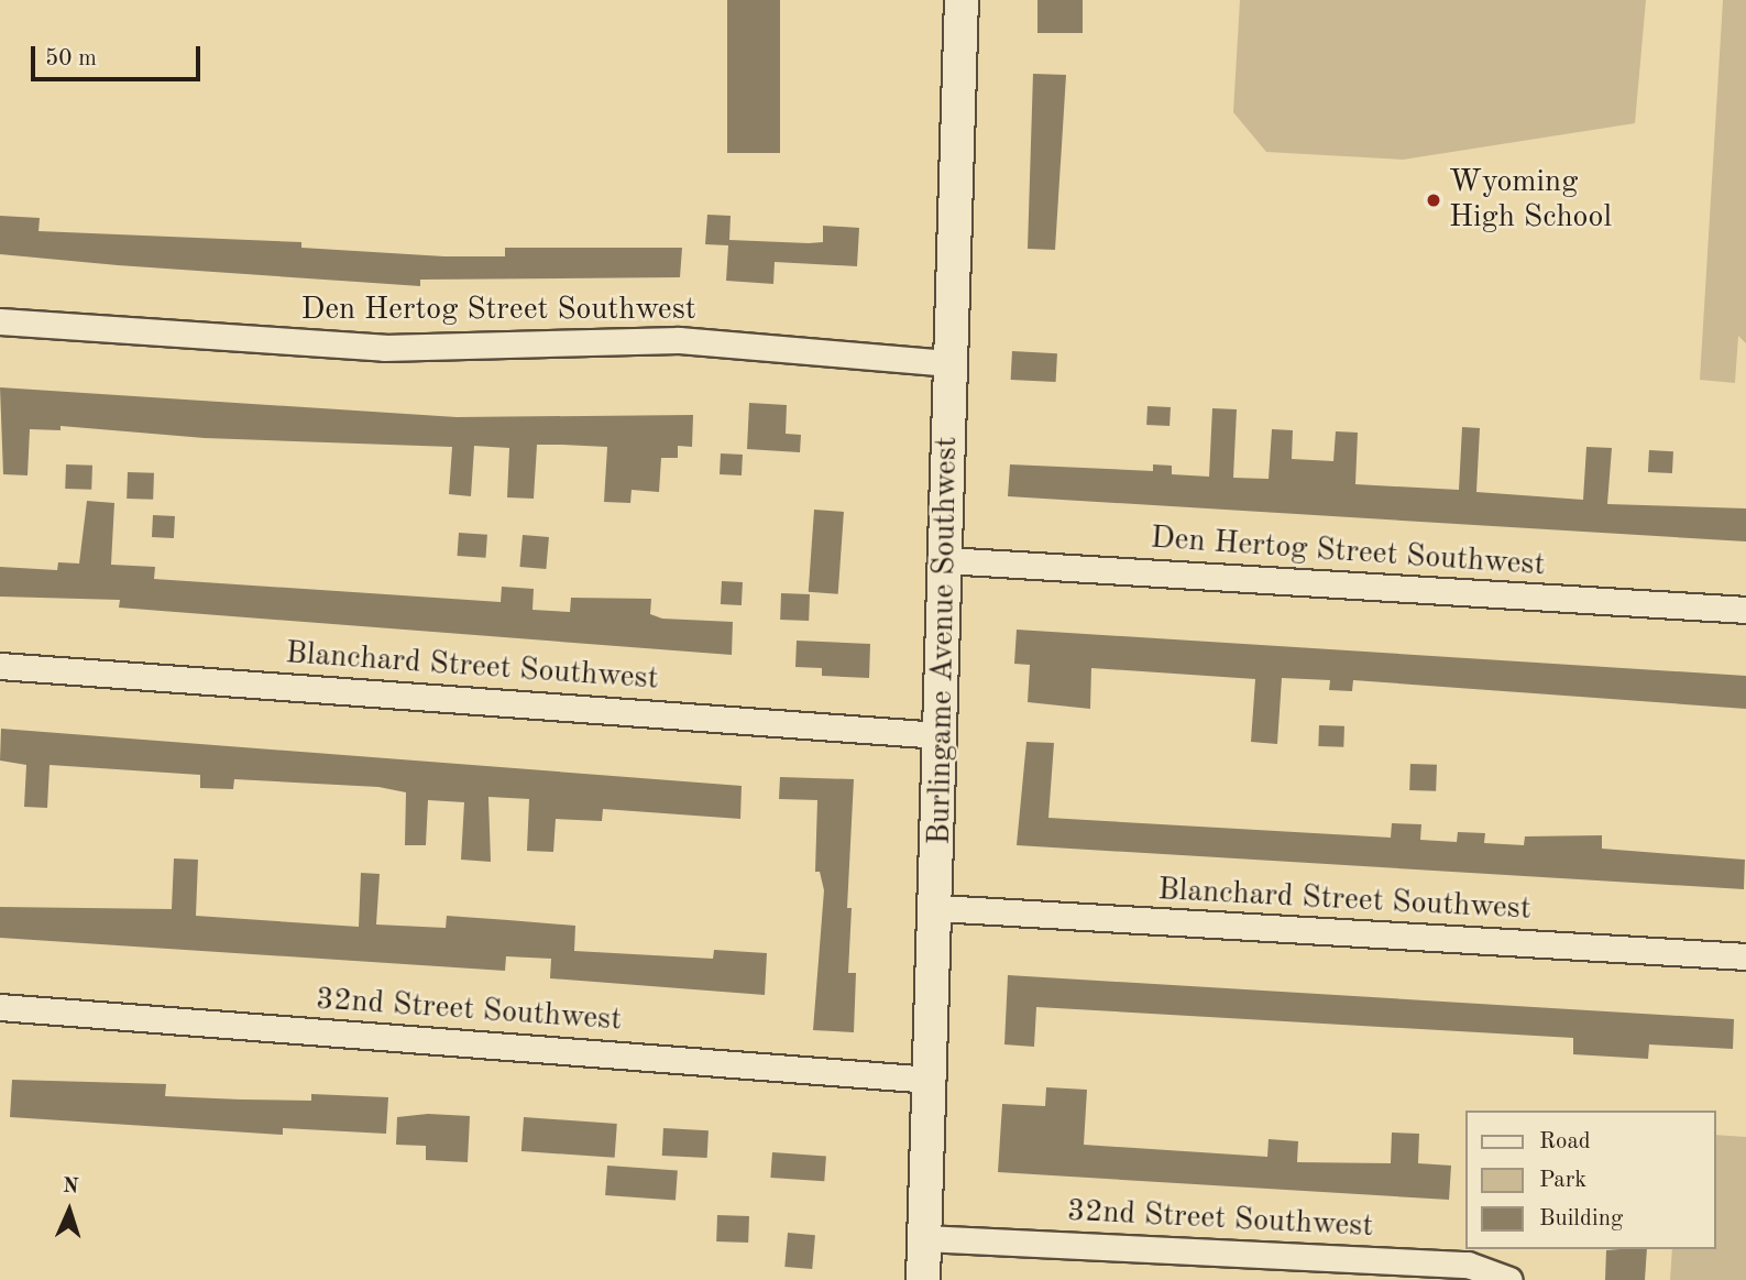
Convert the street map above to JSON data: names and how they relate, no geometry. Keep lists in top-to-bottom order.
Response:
{
  "streets": {
    "street": [
      "Den Hertog Street Southwest",
      "Burlingame Avenue Southwest",
      "Blanchard Street Southwest",
      "32nd Street Southwest"
    ]
  },
  "crossings": [
    ["Den Hertog Street Southwest", "Burlingame Avenue Southwest"],
    ["Burlingame Avenue Southwest", "Blanchard Street Southwest"],
    ["Burlingame Avenue Southwest", "32nd Street Southwest"]
  ],
  "places": ["Wyoming High School"],
  "legend": ["Road", "Park", "Building"],
  "scale_bar": "50 m",
  "north": "top"
}
